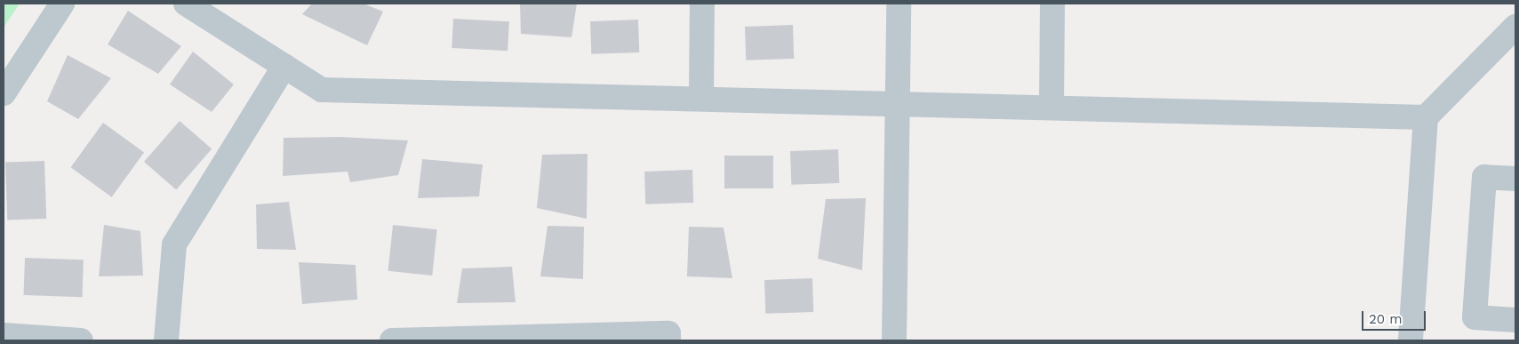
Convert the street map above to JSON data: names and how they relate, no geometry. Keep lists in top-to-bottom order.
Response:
{
  "scale_bar": "20 m"
}
